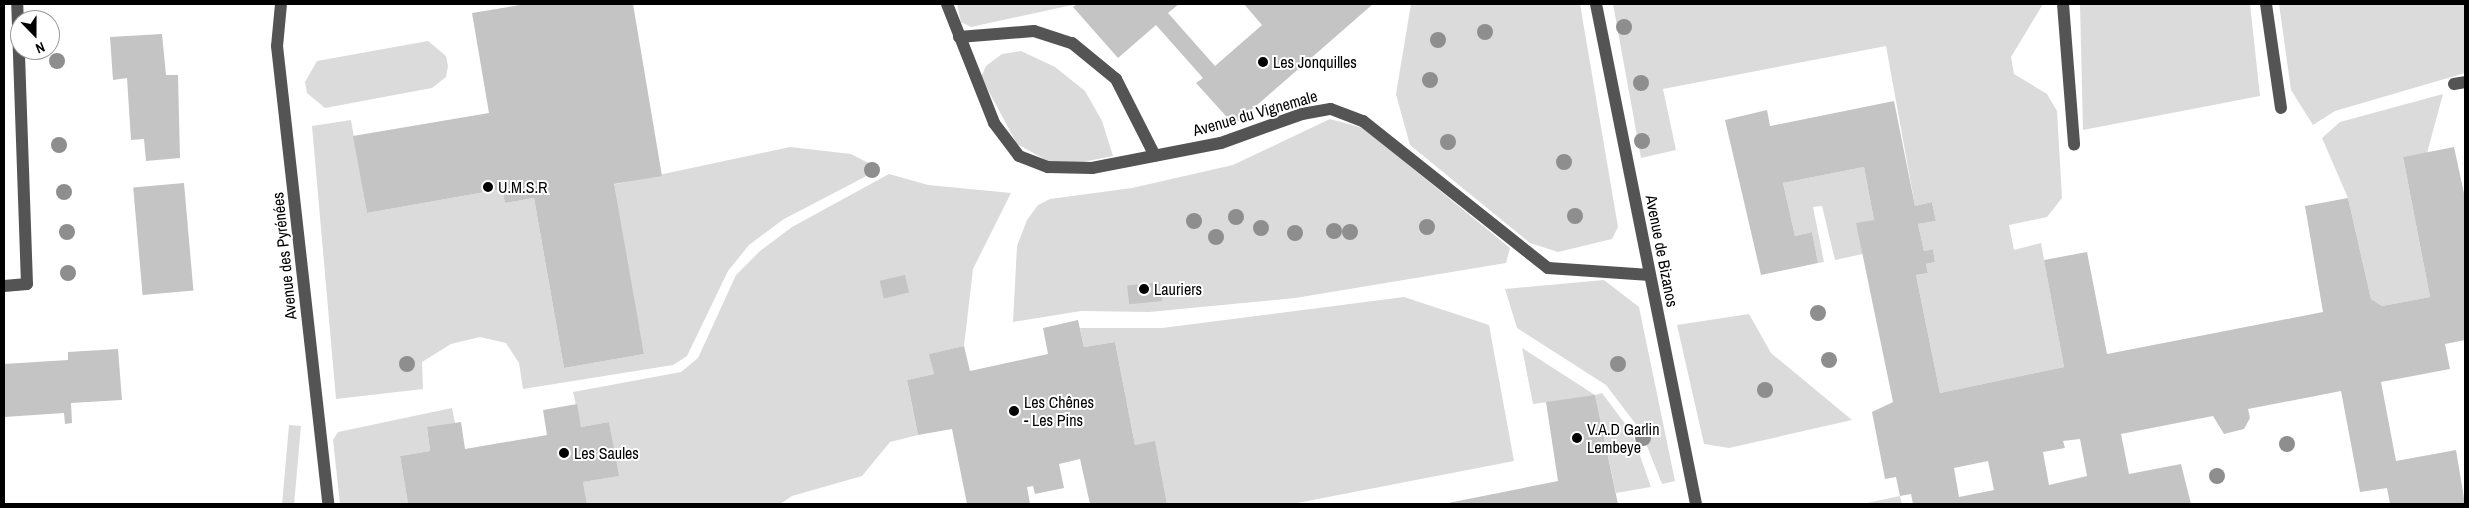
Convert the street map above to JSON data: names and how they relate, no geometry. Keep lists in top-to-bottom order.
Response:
{
  "streets": {
    "street": ["Avenue du Vignemale", "Avenue de Bizanos", "Avenue des Pyrénées"]
  },
  "crossings": [
    ["Avenue du Vignemale", "Avenue de Bizanos"]
  ],
  "places": [
    "Les Jonquilles",
    "U.M.S.R",
    "Lauriers",
    "Les Chênes - Les Pins",
    "V.A.D Garlin Lembeye",
    "Les Saules"
  ],
  "north": "bottom"
}
